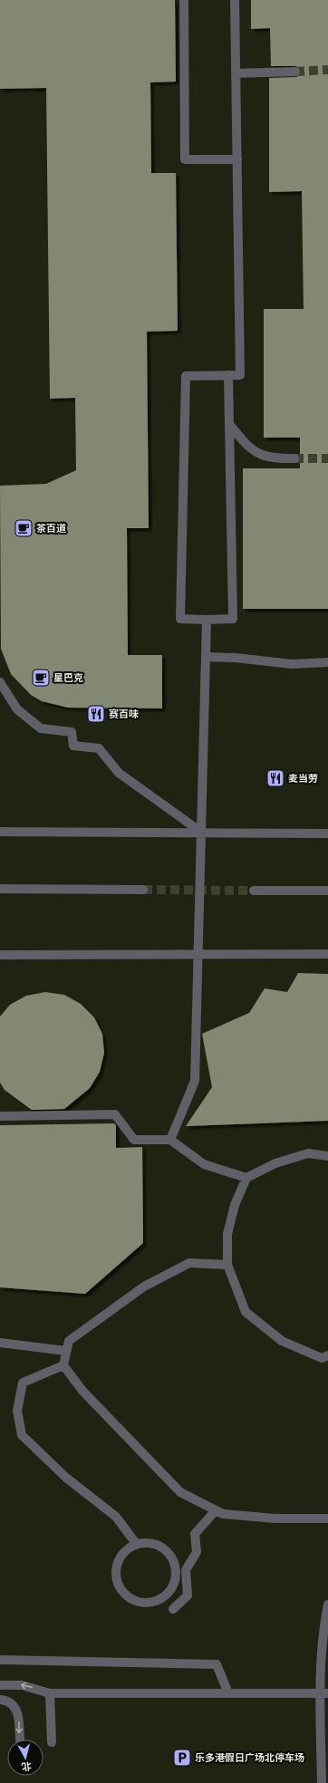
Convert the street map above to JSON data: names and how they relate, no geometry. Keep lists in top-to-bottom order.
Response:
{
  "places": {
    "cafe": ["茶百道", "星巴克"],
    "restaurant": ["赛百味", "麦当劳"],
    "parking": ["乐多港假日广场北停车场"]
  },
  "north": "bottom"
}
